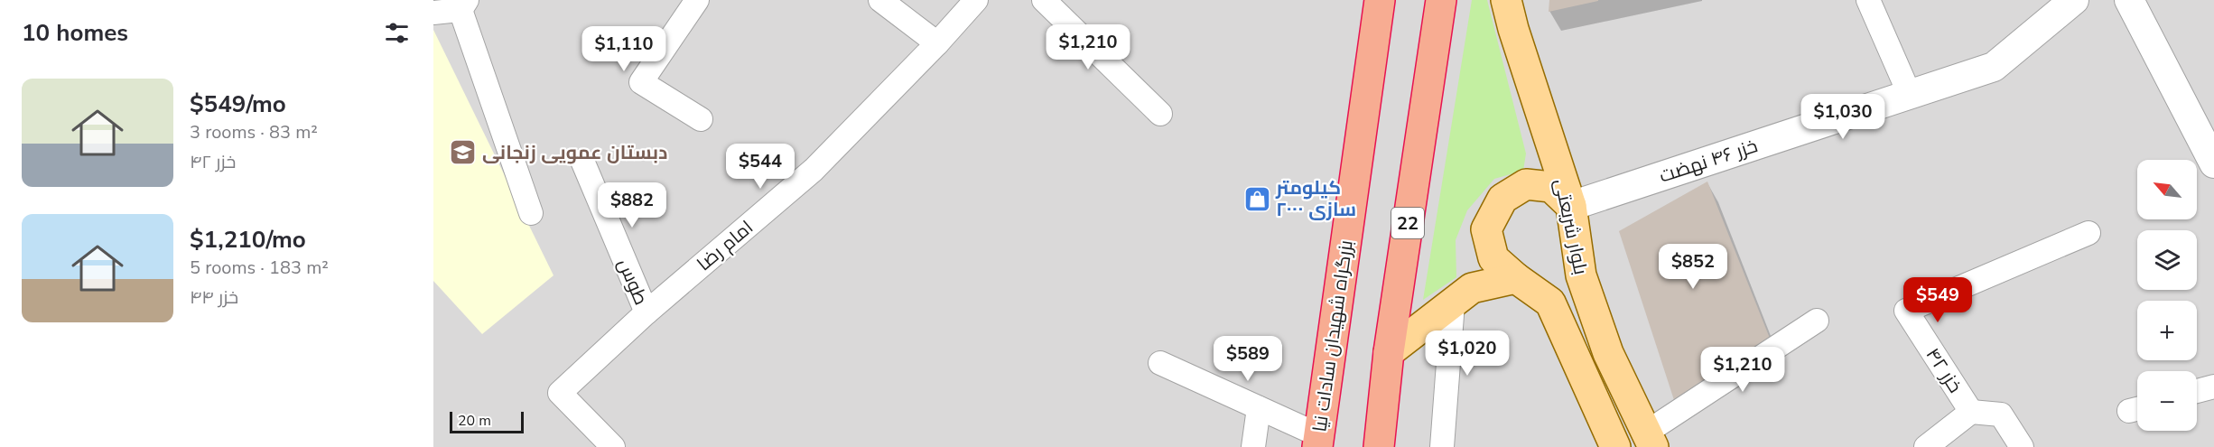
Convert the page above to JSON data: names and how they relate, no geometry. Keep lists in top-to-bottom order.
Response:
{
  "streets": {
    "highway": ["22", "بزرگراه شهیدان سادات نیا"],
    "main road": ["بلوار شریعتی"],
    "street": [
      "خزر ۴۶ نهضت",
      "امام رضا",
      "طوس",
      "خزر ۴۲"
    ]
  },
  "crossings": [
    ["خزر ۴۶ نهضت", "بلوار شریعتی"],
    ["امام رضا", "طوس"]
  ],
  "places": {
    "school or university": ["دبستان عمویی زنجانی"],
    "shop": ["کیلومتر سازی ۲۰۰۰"]
  },
  "scale_bar": "20 m",
  "north": "top left",
  "page": {
    "heading": "10 homes",
    "price": [
      "$1,210",
      "$1,110",
      "$1,030",
      "$544",
      "$882",
      "$852",
      "$549",
      "$1,020",
      "$589",
      "$1,210"
    ],
    "list": [
      {
        "name": "$549/mo",
        "note": "3 rooms · 83 m² · خزر ۴۲"
      },
      {
        "name": "$1,210/mo",
        "note": "5 rooms · 183 m² · خزر ۴۴"
      }
    ],
    "map_buttons": ["+", "−"],
    "scale": "20 m"
  }
}
